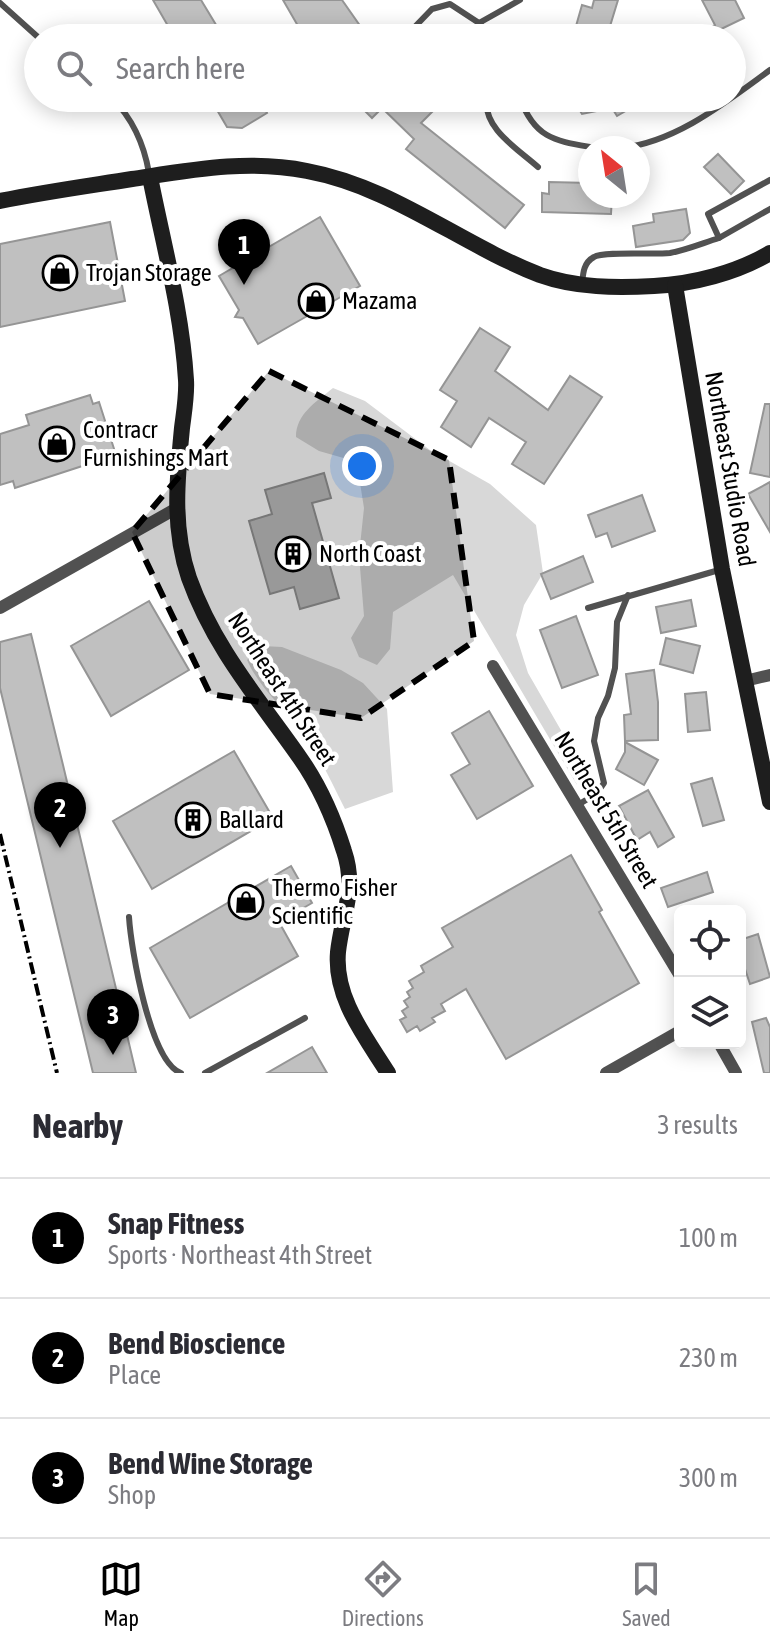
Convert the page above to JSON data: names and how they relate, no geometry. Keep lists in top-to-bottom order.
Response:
{
  "streets": {
    "street": ["Northeast Studio Road", "Northeast 4th Street", "Northeast 5th Street"]
  },
  "places": {
    "shop": [
      "Trojan Storage",
      "Mazama",
      "Contracr Furnishings Mart",
      "Thermo Fisher Scientific"
    ],
    "building": ["North Coast", "Ballard"]
  },
  "north": "top left",
  "page": {
    "search": "Search here",
    "pins": ["1", "2", "3"],
    "heading": ["Nearby", "3 results"],
    "list": [
      {
        "mark": "1",
        "name": "Snap Fitness",
        "note": "Sports · Northeast 4th Street",
        "value": "100 m"
      },
      {
        "mark": "2",
        "name": "Bend Bioscience",
        "note": "Place",
        "value": "230 m"
      },
      {
        "mark": "3",
        "name": "Bend Wine Storage",
        "note": "Shop",
        "value": "300 m"
      }
    ],
    "nav": ["Map", "Directions", "Saved"]
  }
}
